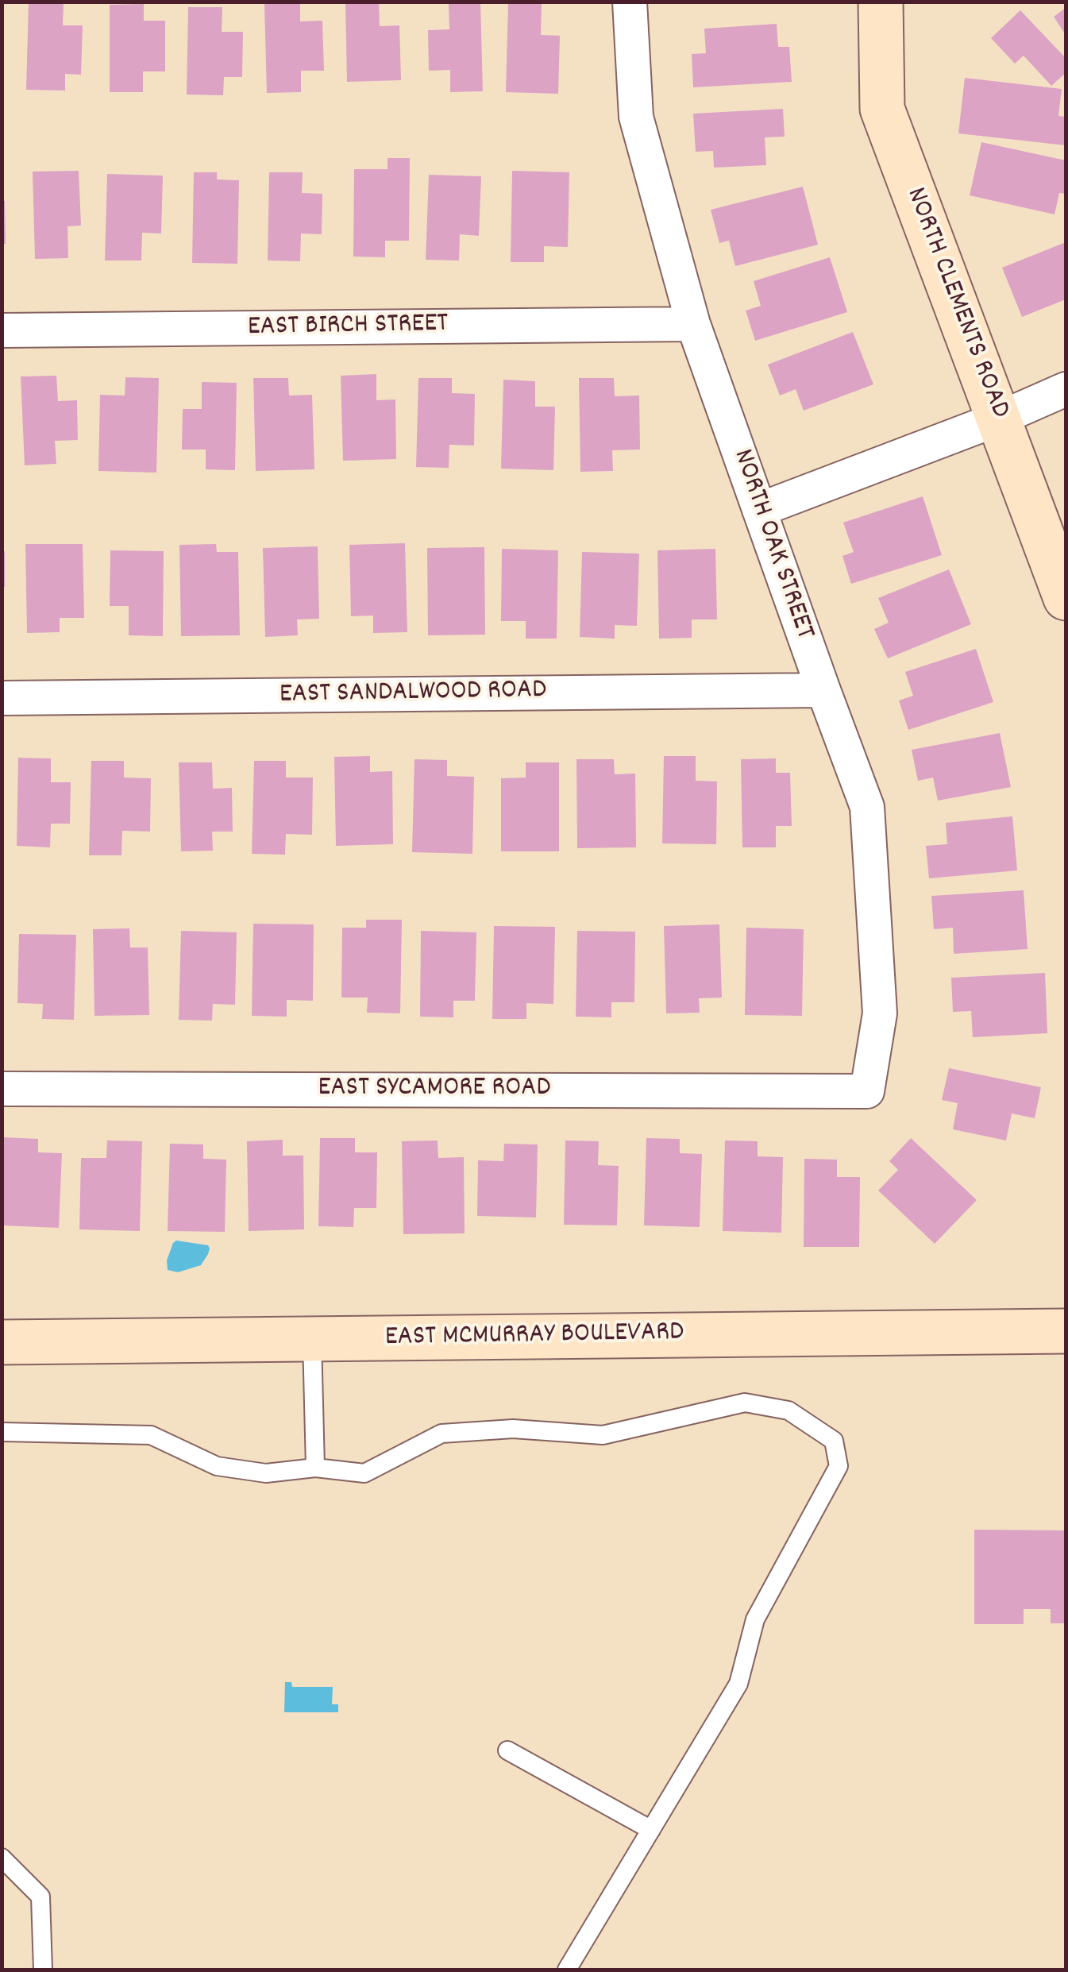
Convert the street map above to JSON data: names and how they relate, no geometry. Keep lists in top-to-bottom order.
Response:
{
  "streets": {
    "street": [
      "NORTH CLEMENTS ROAD",
      "EAST BIRCH STREET",
      "NORTH OAK STREET",
      "EAST SANDALWOOD ROAD",
      "EAST SYCAMORE ROAD",
      "EAST MCMURRAY BOULEVARD"
    ]
  },
  "crossings": [
    ["EAST BIRCH STREET", "NORTH OAK STREET"],
    ["NORTH OAK STREET", "EAST SANDALWOOD ROAD"],
    ["NORTH OAK STREET", "EAST SYCAMORE ROAD"]
  ]
}
